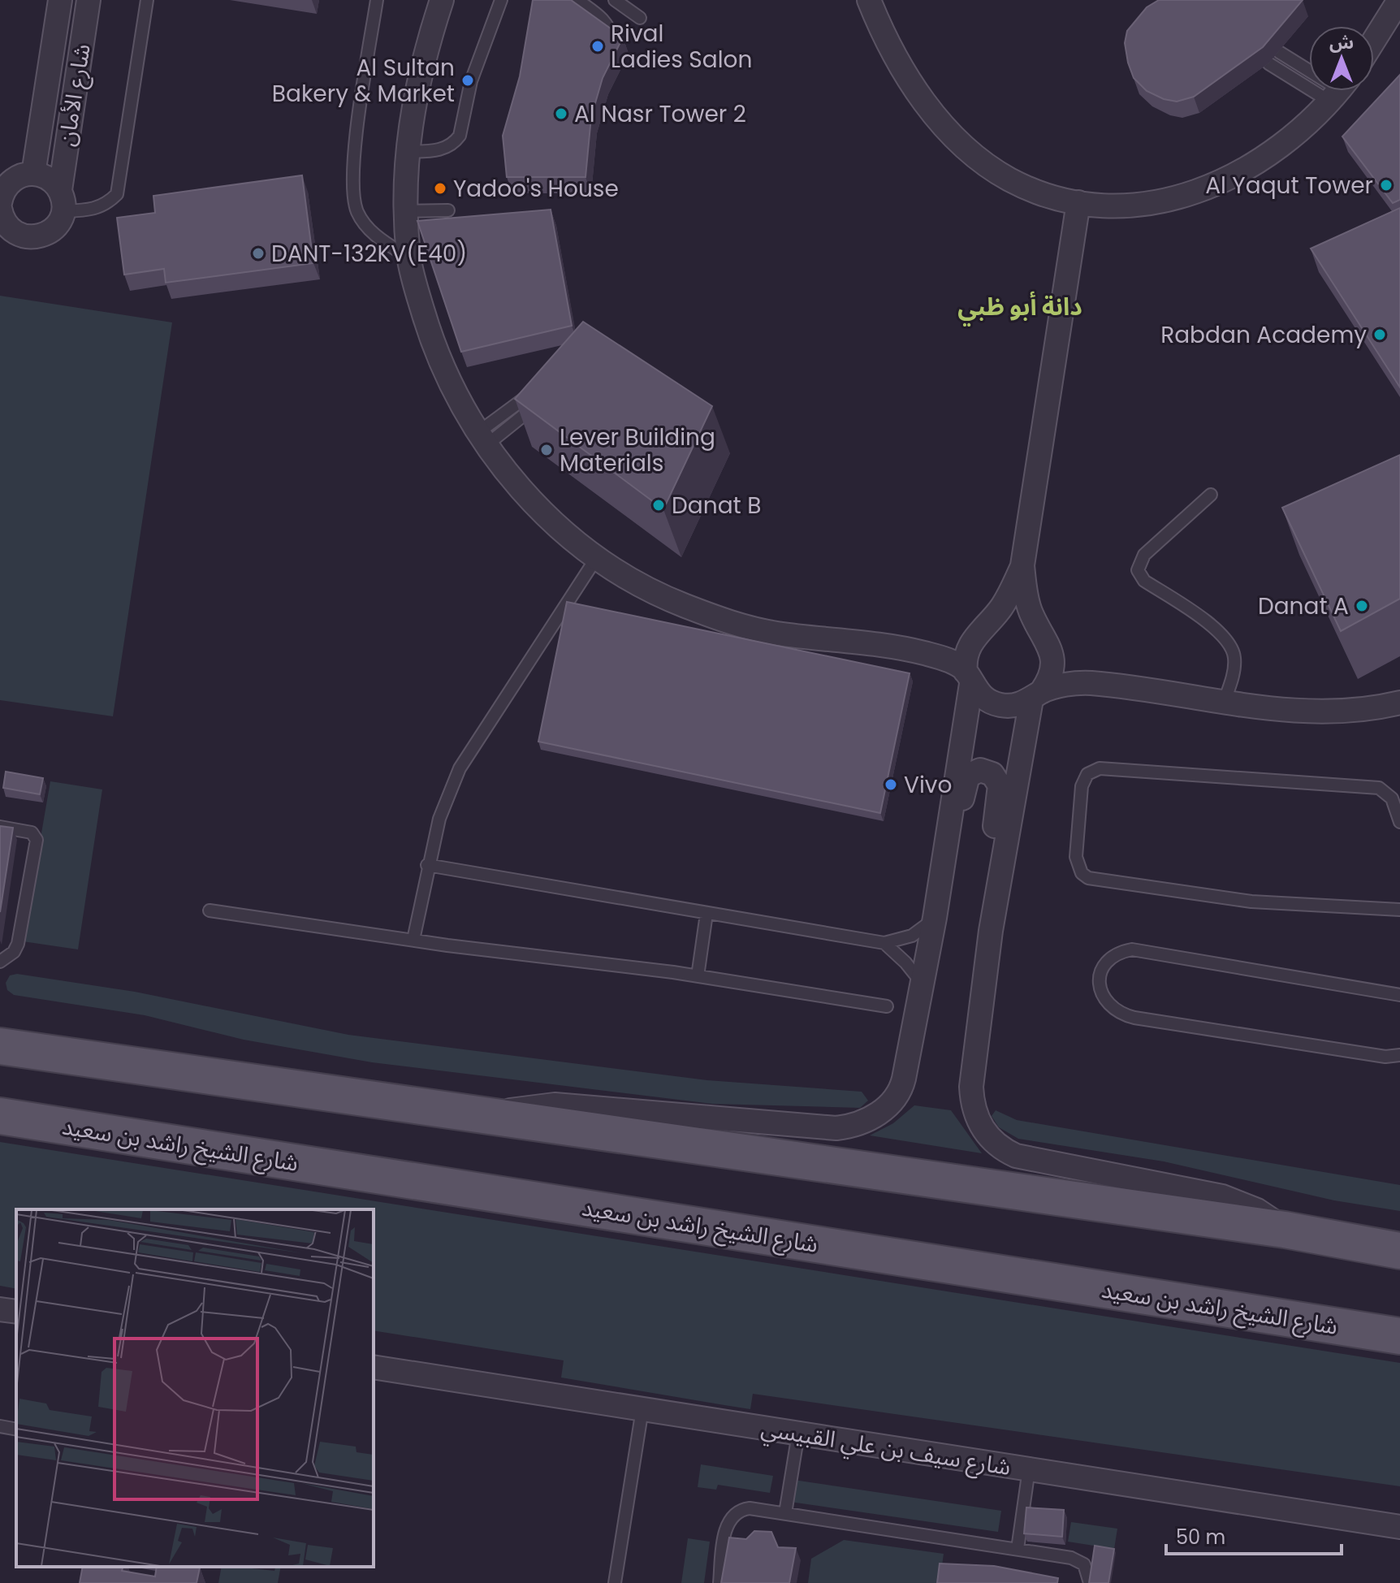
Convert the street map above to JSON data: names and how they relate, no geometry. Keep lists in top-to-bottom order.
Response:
{
  "streets": {
    "main road": ["شارع الشيخ راشد بن سعيد"],
    "street": ["شارع الأمان", "شارع سيف بن علي القبيسي"]
  },
  "districts": ["دانة أبو ظبي"],
  "places": [
    "Rival Ladies Salon",
    "Al Sultan Bakery & Market",
    "Al Nasr Tower 2",
    "Al Yaqut Tower",
    "Yadoo's House",
    "DANT-132KV(E40)",
    "Rabdan Academy",
    "Lever Building Materials",
    "Danat B",
    "Danat A",
    "Vivo"
  ],
  "scale_bar": "50 m",
  "north": "top"
}
